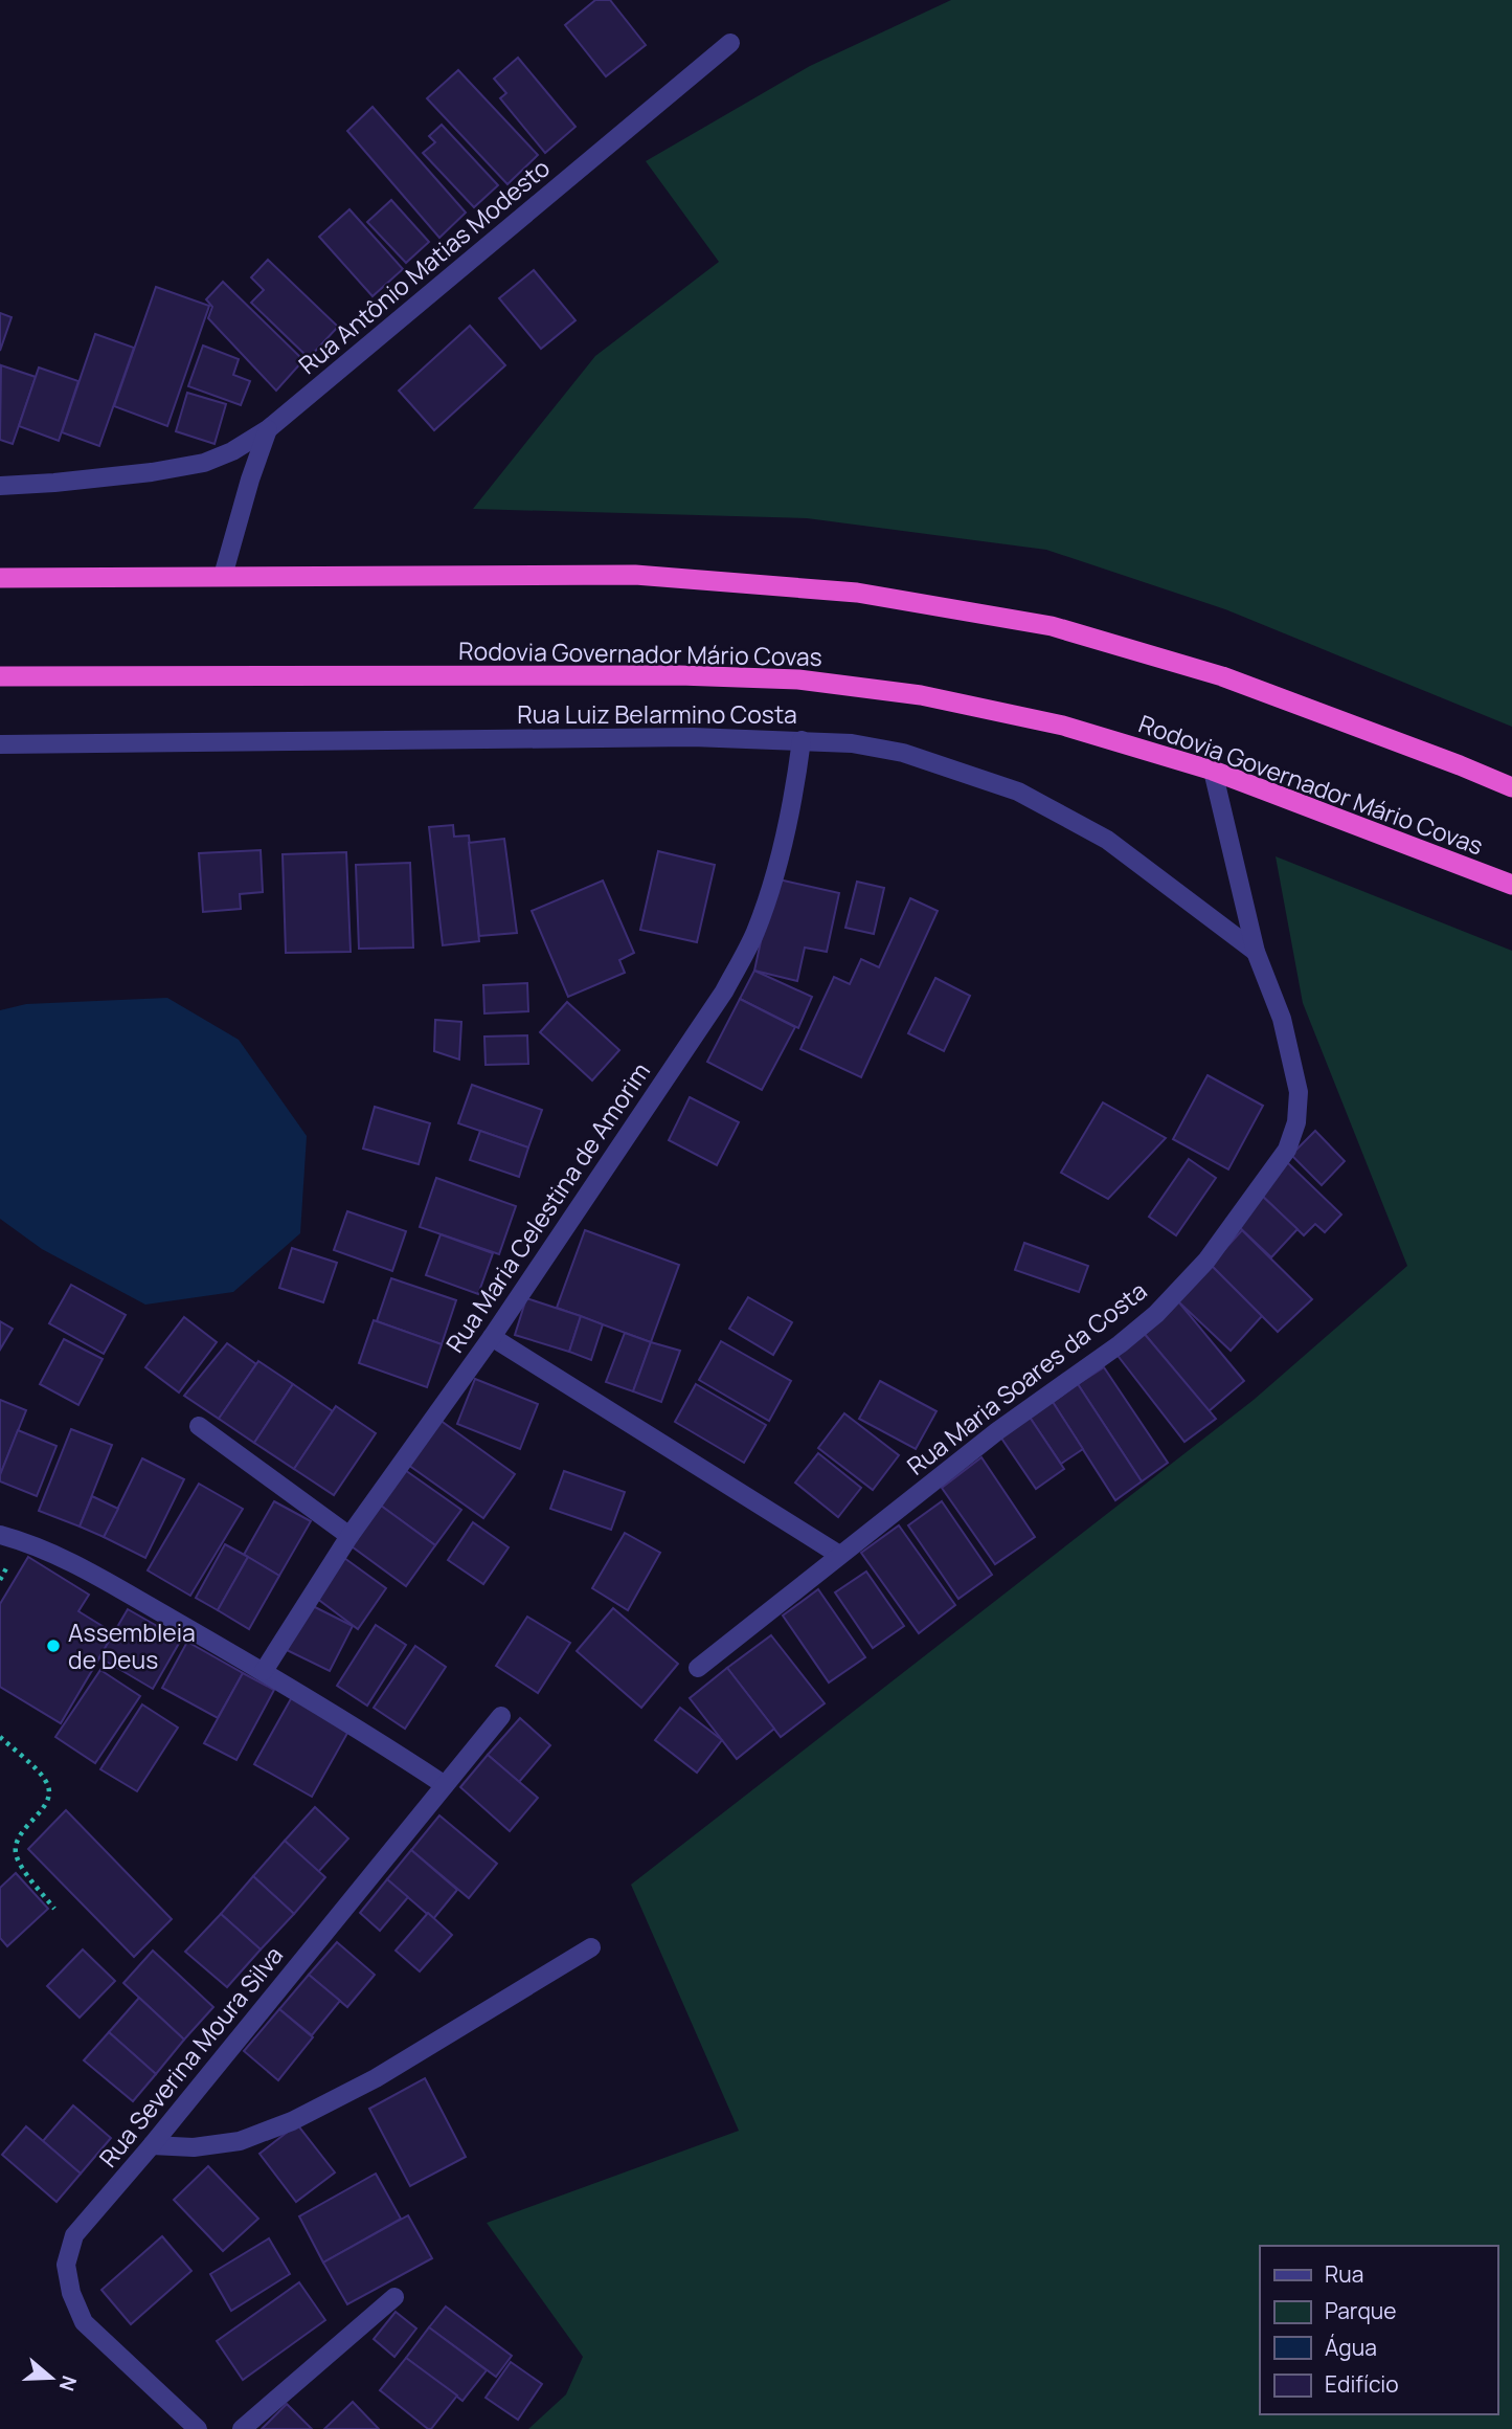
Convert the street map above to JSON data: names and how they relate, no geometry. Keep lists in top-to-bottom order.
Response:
{
  "streets": {
    "highway": ["Rodovia Governador Mário Covas"],
    "street": [
      "Rua Antônio Matias Modesto",
      "Rua Luiz Belarmino Costa",
      "Rua Maria Celestina de Amorim",
      "Rua Maria Soares da Costa",
      "Rua Severina Moura Silva"
    ]
  },
  "crossings": [
    ["Rodovia Governador Mário Covas", "Rua Maria Soares da Costa"],
    ["Rua Luiz Belarmino Costa", "Rua Maria Celestina de Amorim"],
    ["Rua Luiz Belarmino Costa", "Rua Maria Soares da Costa"]
  ],
  "places": ["Assembleia de Deus"],
  "legend": [
    "Rua",
    "Parque",
    "Água",
    "Edifício"
  ],
  "north": "right"
}
